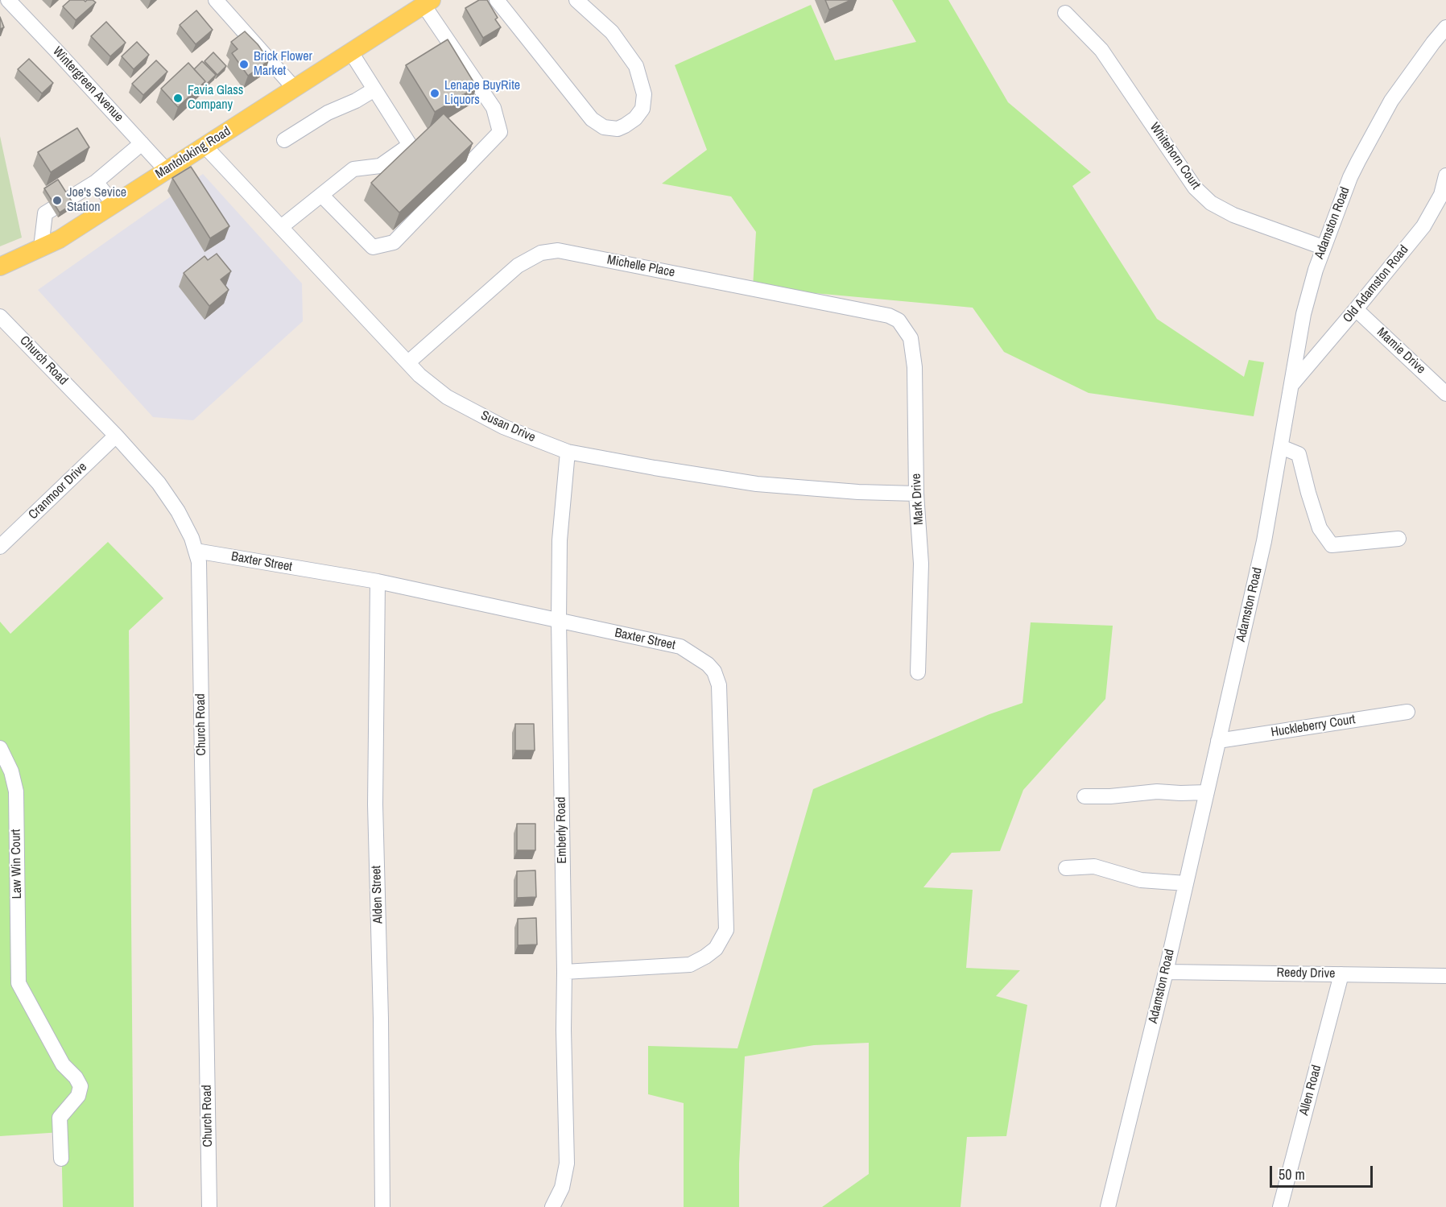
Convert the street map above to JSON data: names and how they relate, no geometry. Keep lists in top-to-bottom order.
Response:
{
  "streets": {
    "main road": ["Mantoloking Road"],
    "street": [
      "Wintergreen Avenue",
      "Whitehorn Court",
      "Adamston Road",
      "Michelle Place",
      "Old Adamston Road",
      "Mamie Drive",
      "Church Road",
      "Susan Drive",
      "Cranmoor Drive",
      "Mark Drive",
      "Baxter Street",
      "Huckleberry Court",
      "Emberly Road",
      "Law Win Court",
      "Alden Street",
      "Reedy Drive",
      "Allen Road"
    ]
  },
  "crossings": [
    ["Wintergreen Avenue", "Mantoloking Road"],
    ["Mantoloking Road", "Susan Drive"],
    ["Whitehorn Court", "Adamston Road"],
    ["Adamston Road", "Old Adamston Road"],
    ["Adamston Road", "Huckleberry Court"],
    ["Adamston Road", "Reedy Drive"],
    ["Michelle Place", "Susan Drive"],
    ["Michelle Place", "Mark Drive"],
    ["Old Adamston Road", "Mamie Drive"],
    ["Church Road", "Cranmoor Drive"],
    ["Church Road", "Baxter Street"],
    ["Susan Drive", "Mark Drive"],
    ["Susan Drive", "Emberly Road"],
    ["Baxter Street", "Emberly Road"],
    ["Baxter Street", "Alden Street"],
    ["Reedy Drive", "Allen Road"]
  ],
  "places": [
    "Brick Flower Market",
    "Lenape BuyRite Liquors",
    "Favia Glass Company",
    "Joe's Sevice Station"
  ],
  "scale_bar": "50 m"
}
